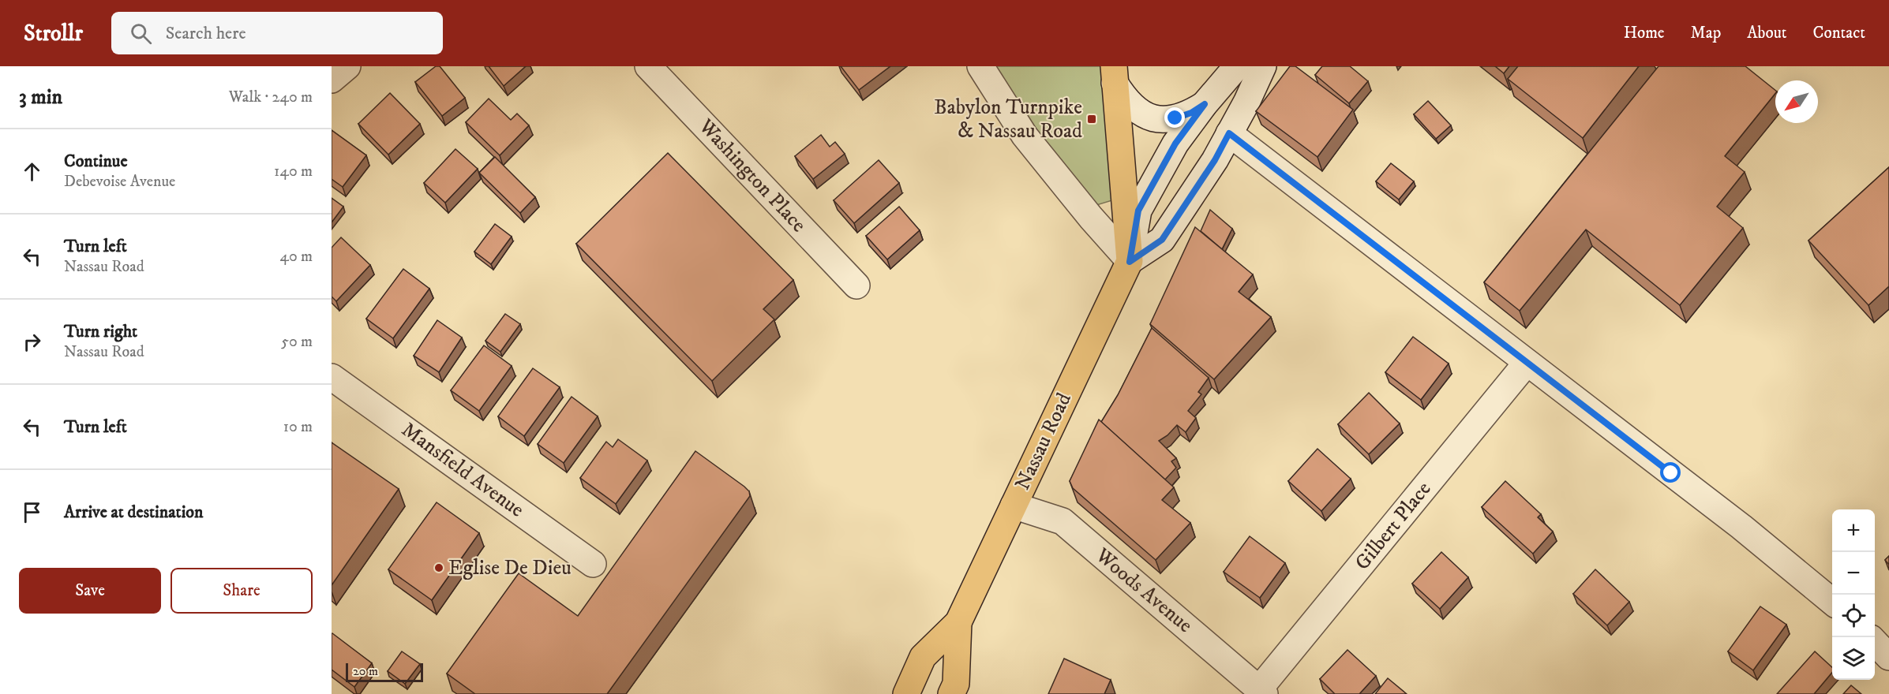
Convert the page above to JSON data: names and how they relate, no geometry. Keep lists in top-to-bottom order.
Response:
{
  "streets": {
    "main road": ["Nassau Road"],
    "street": [
      "Washington Place",
      "Mansfield Avenue",
      "Gilbert Place",
      "Woods Avenue"
    ]
  },
  "crossings": [
    ["Nassau Road", "Woods Avenue"],
    ["Gilbert Place", "Woods Avenue"]
  ],
  "places": {
    "transit": ["Babylon Turnpike & Nassau Road"],
    "other": ["Eglise De Dieu"]
  },
  "scale_bar": "20 m",
  "north": "bottom left",
  "page": {
    "header": "Strollr",
    "search": "Search here",
    "nav": [
      "Home",
      "Map",
      "About",
      "Contact"
    ],
    "heading": ["3 min", "Walk · 240 m"],
    "list": [
      ["Continue", "Debevoise Avenue", "140 m"],
      ["Turn left", "Nassau Road", "40 m"],
      ["Turn right", "Nassau Road", "50 m"],
      ["Turn left", "10 m"],
      "Arrive at destination"
    ],
    "map_buttons": ["+", "−"],
    "buttons": ["Save", "Share"],
    "scale": "20 m"
  }
}
